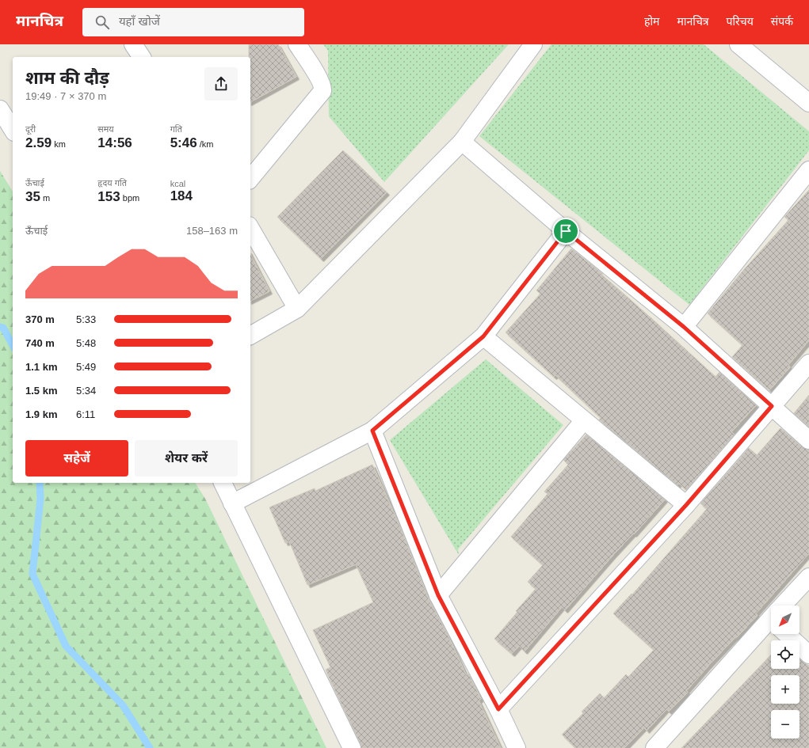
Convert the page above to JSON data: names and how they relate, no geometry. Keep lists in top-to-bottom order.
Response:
{
  "north": "bottom left",
  "page": {
    "header": "मानचित्र",
    "search": "यहाँ खोजें",
    "nav": [
      "होम",
      "मानचित्र",
      "परिचय",
      "संपर्क"
    ],
    "heading": ["शाम की दौड़", "19:49 · 7 × 370 m"],
    "stats": [
      ["दूरी", "2.59 km"],
      ["समय", "14:56"],
      ["गति", "5:46 /km"],
      ["ऊँचाई", "35 m"],
      ["हृदय गति", "153 bpm"],
      ["kcal", "184"]
    ],
    "chart": ["ऊँचाई", "158–163 m"],
    "list": [
      {
        "name": "370 m",
        "note": "5:33"
      },
      {
        "name": "740 m",
        "note": "5:48"
      },
      {
        "name": "1.1 km",
        "note": "5:49"
      },
      {
        "name": "1.5 km",
        "note": "5:34"
      },
      {
        "name": "1.9 km",
        "note": "6:11"
      }
    ],
    "buttons": ["सहेजें", "शेयर करें"],
    "map_buttons": ["+", "−"]
  }
}
